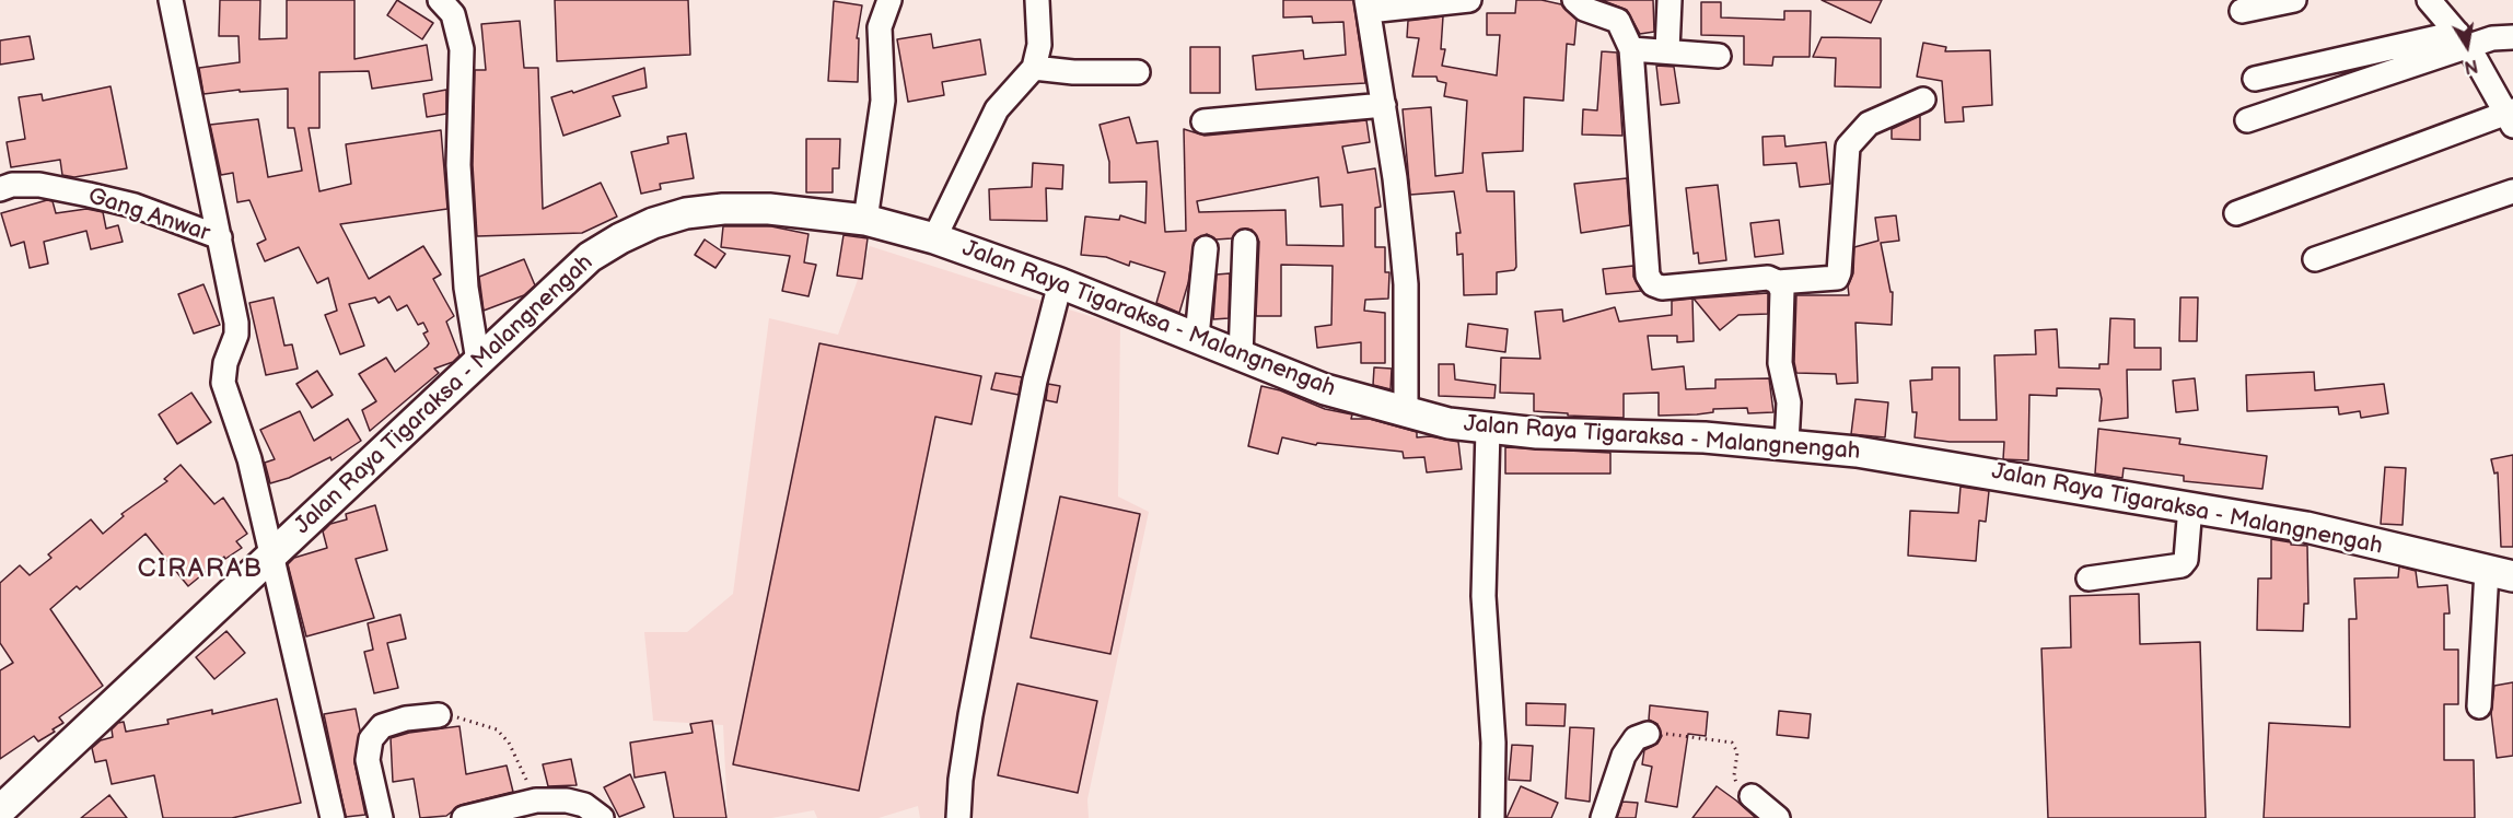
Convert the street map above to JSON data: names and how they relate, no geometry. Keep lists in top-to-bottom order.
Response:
{
  "streets": {
    "main road": ["Jalan Raya Tigaraksa - Malangnengah"],
    "street": ["Gang Anwar"]
  },
  "districts": ["CIRARAB"],
  "north": "bottom"
}
